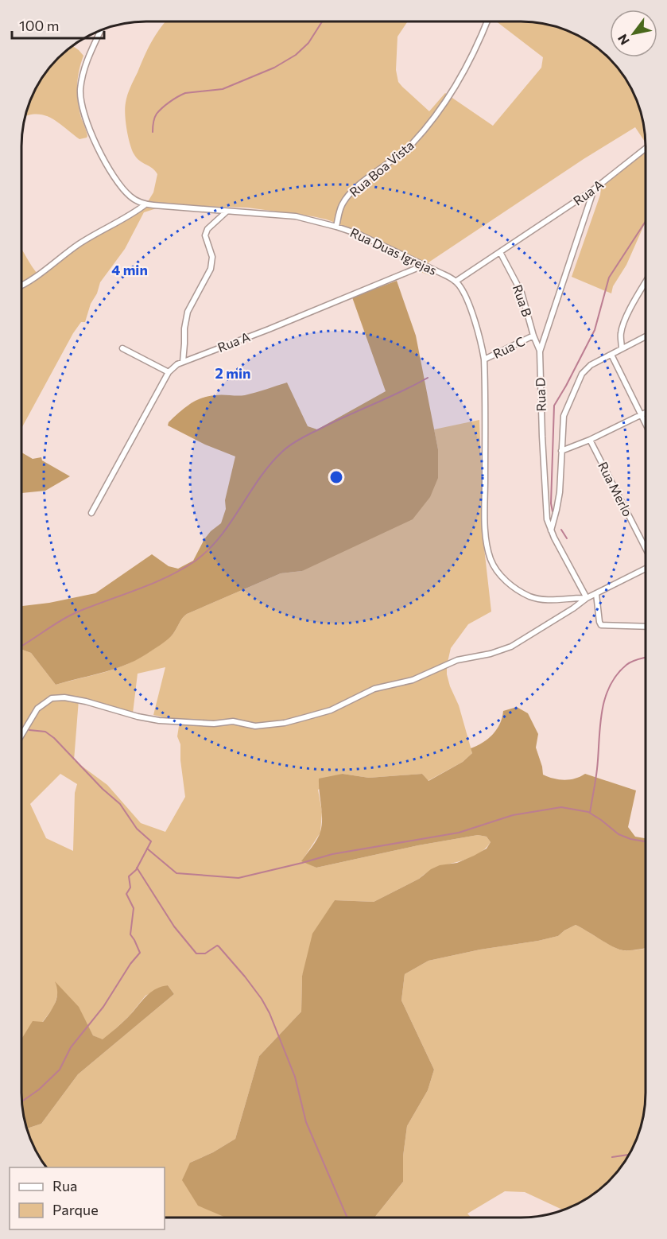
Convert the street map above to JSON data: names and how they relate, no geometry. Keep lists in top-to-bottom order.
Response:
{
  "streets": {
    "street": [
      "Rua Boa Vista",
      "Rua A",
      "Rua Duas Igrejas",
      "Rua B",
      "Rua C",
      "Rua D",
      "Rua Merlo"
    ]
  },
  "crossings": [
    ["Rua Boa Vista", "Rua Duas Igrejas"],
    ["Rua A", "Rua Duas Igrejas"],
    ["Rua A", "Rua B"],
    ["Rua A", "Rua D"],
    ["Rua B", "Rua C"],
    ["Rua B", "Rua D"]
  ],
  "legend": ["Rua", "Parque"],
  "scale_bar": "100 m",
  "north": "bottom left",
  "rings": ["4 min", "2 min"]
}
